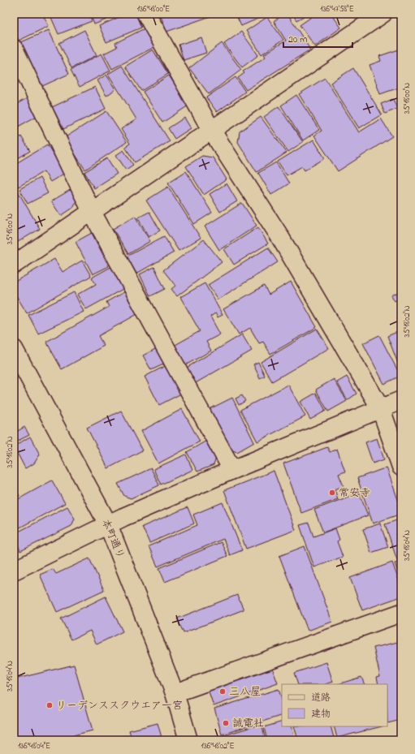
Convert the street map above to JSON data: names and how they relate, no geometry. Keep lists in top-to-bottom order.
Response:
{
  "streets": {
    "street": ["本町通り"]
  },
  "places": [
    "常安寺",
    "三八屋",
    "リーデンススクウエア一宮",
    "誠電社"
  ],
  "legend": ["道路", "建物"],
  "scale_bar": "20 m",
  "coordinates": [
    "136°48'00\"E",
    "136°47'58\"E",
    "35°18'00\"N",
    "35°18'02\"N",
    "35°18'04\"N",
    "136°48'04\"E",
    "136°48'02\"E"
  ]
}
